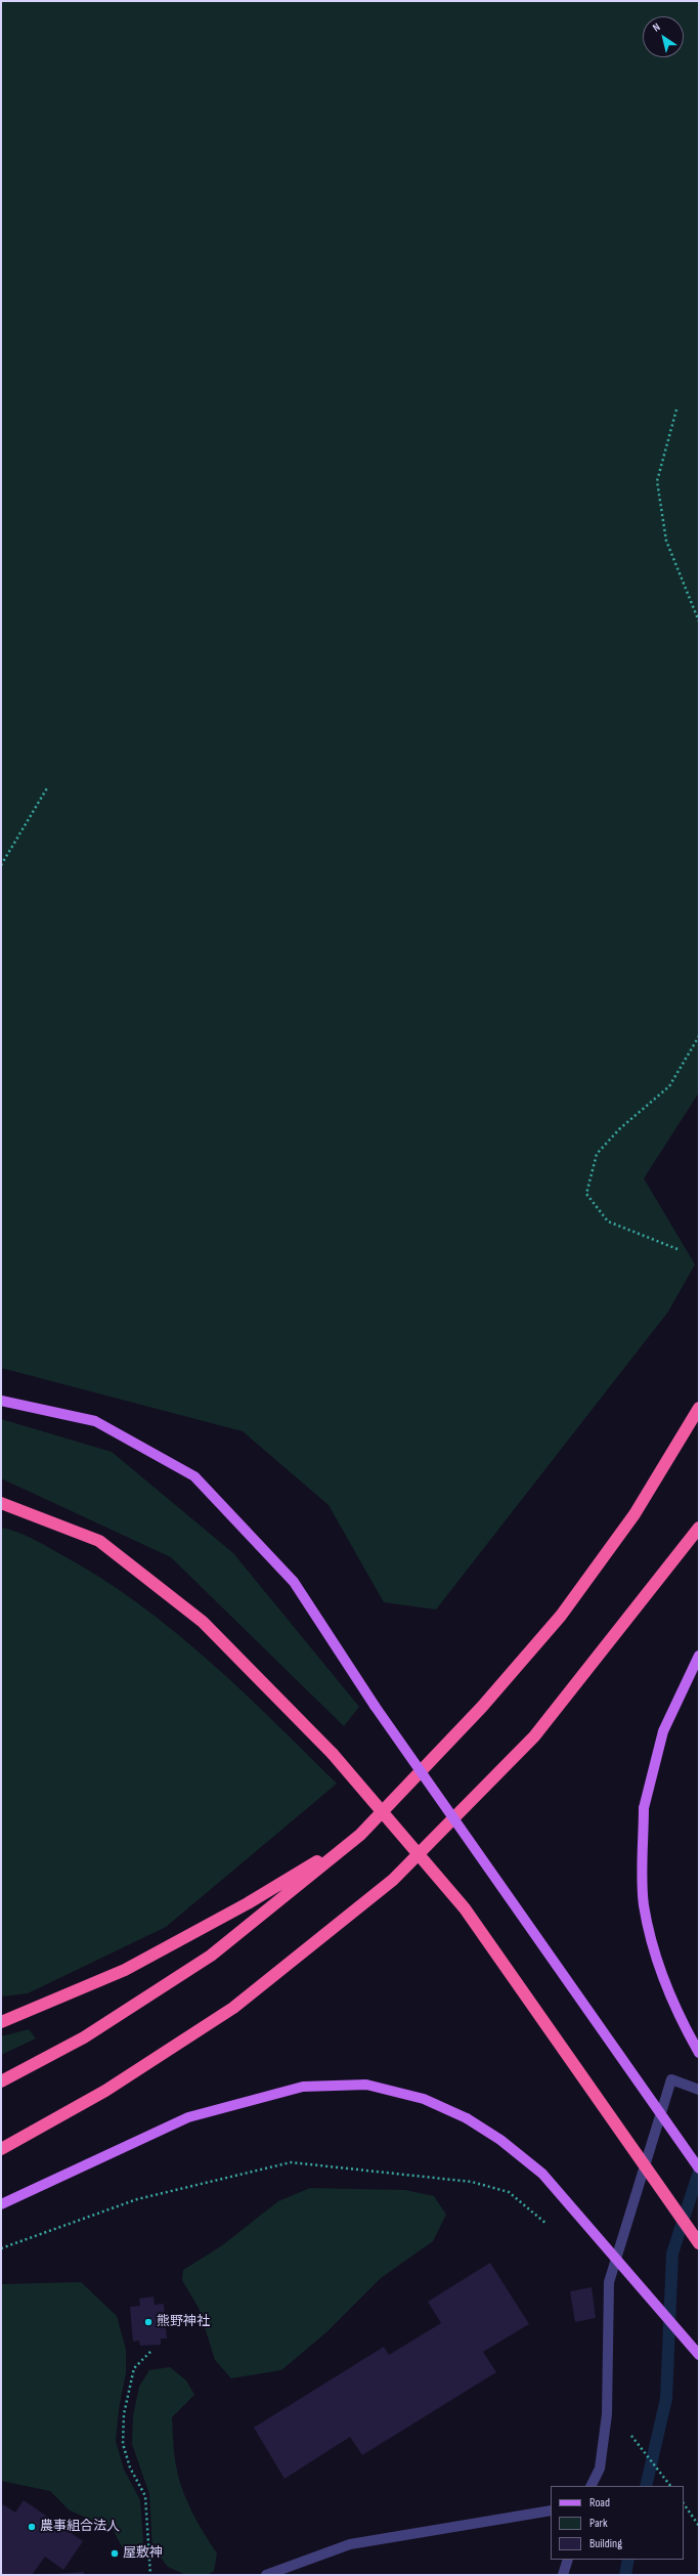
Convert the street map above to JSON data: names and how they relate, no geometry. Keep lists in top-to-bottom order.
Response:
{
  "places": ["熊野神社", "農事組合法人", "屋敷神"],
  "legend": ["Road", "Park", "Building"],
  "north": "top left"
}
